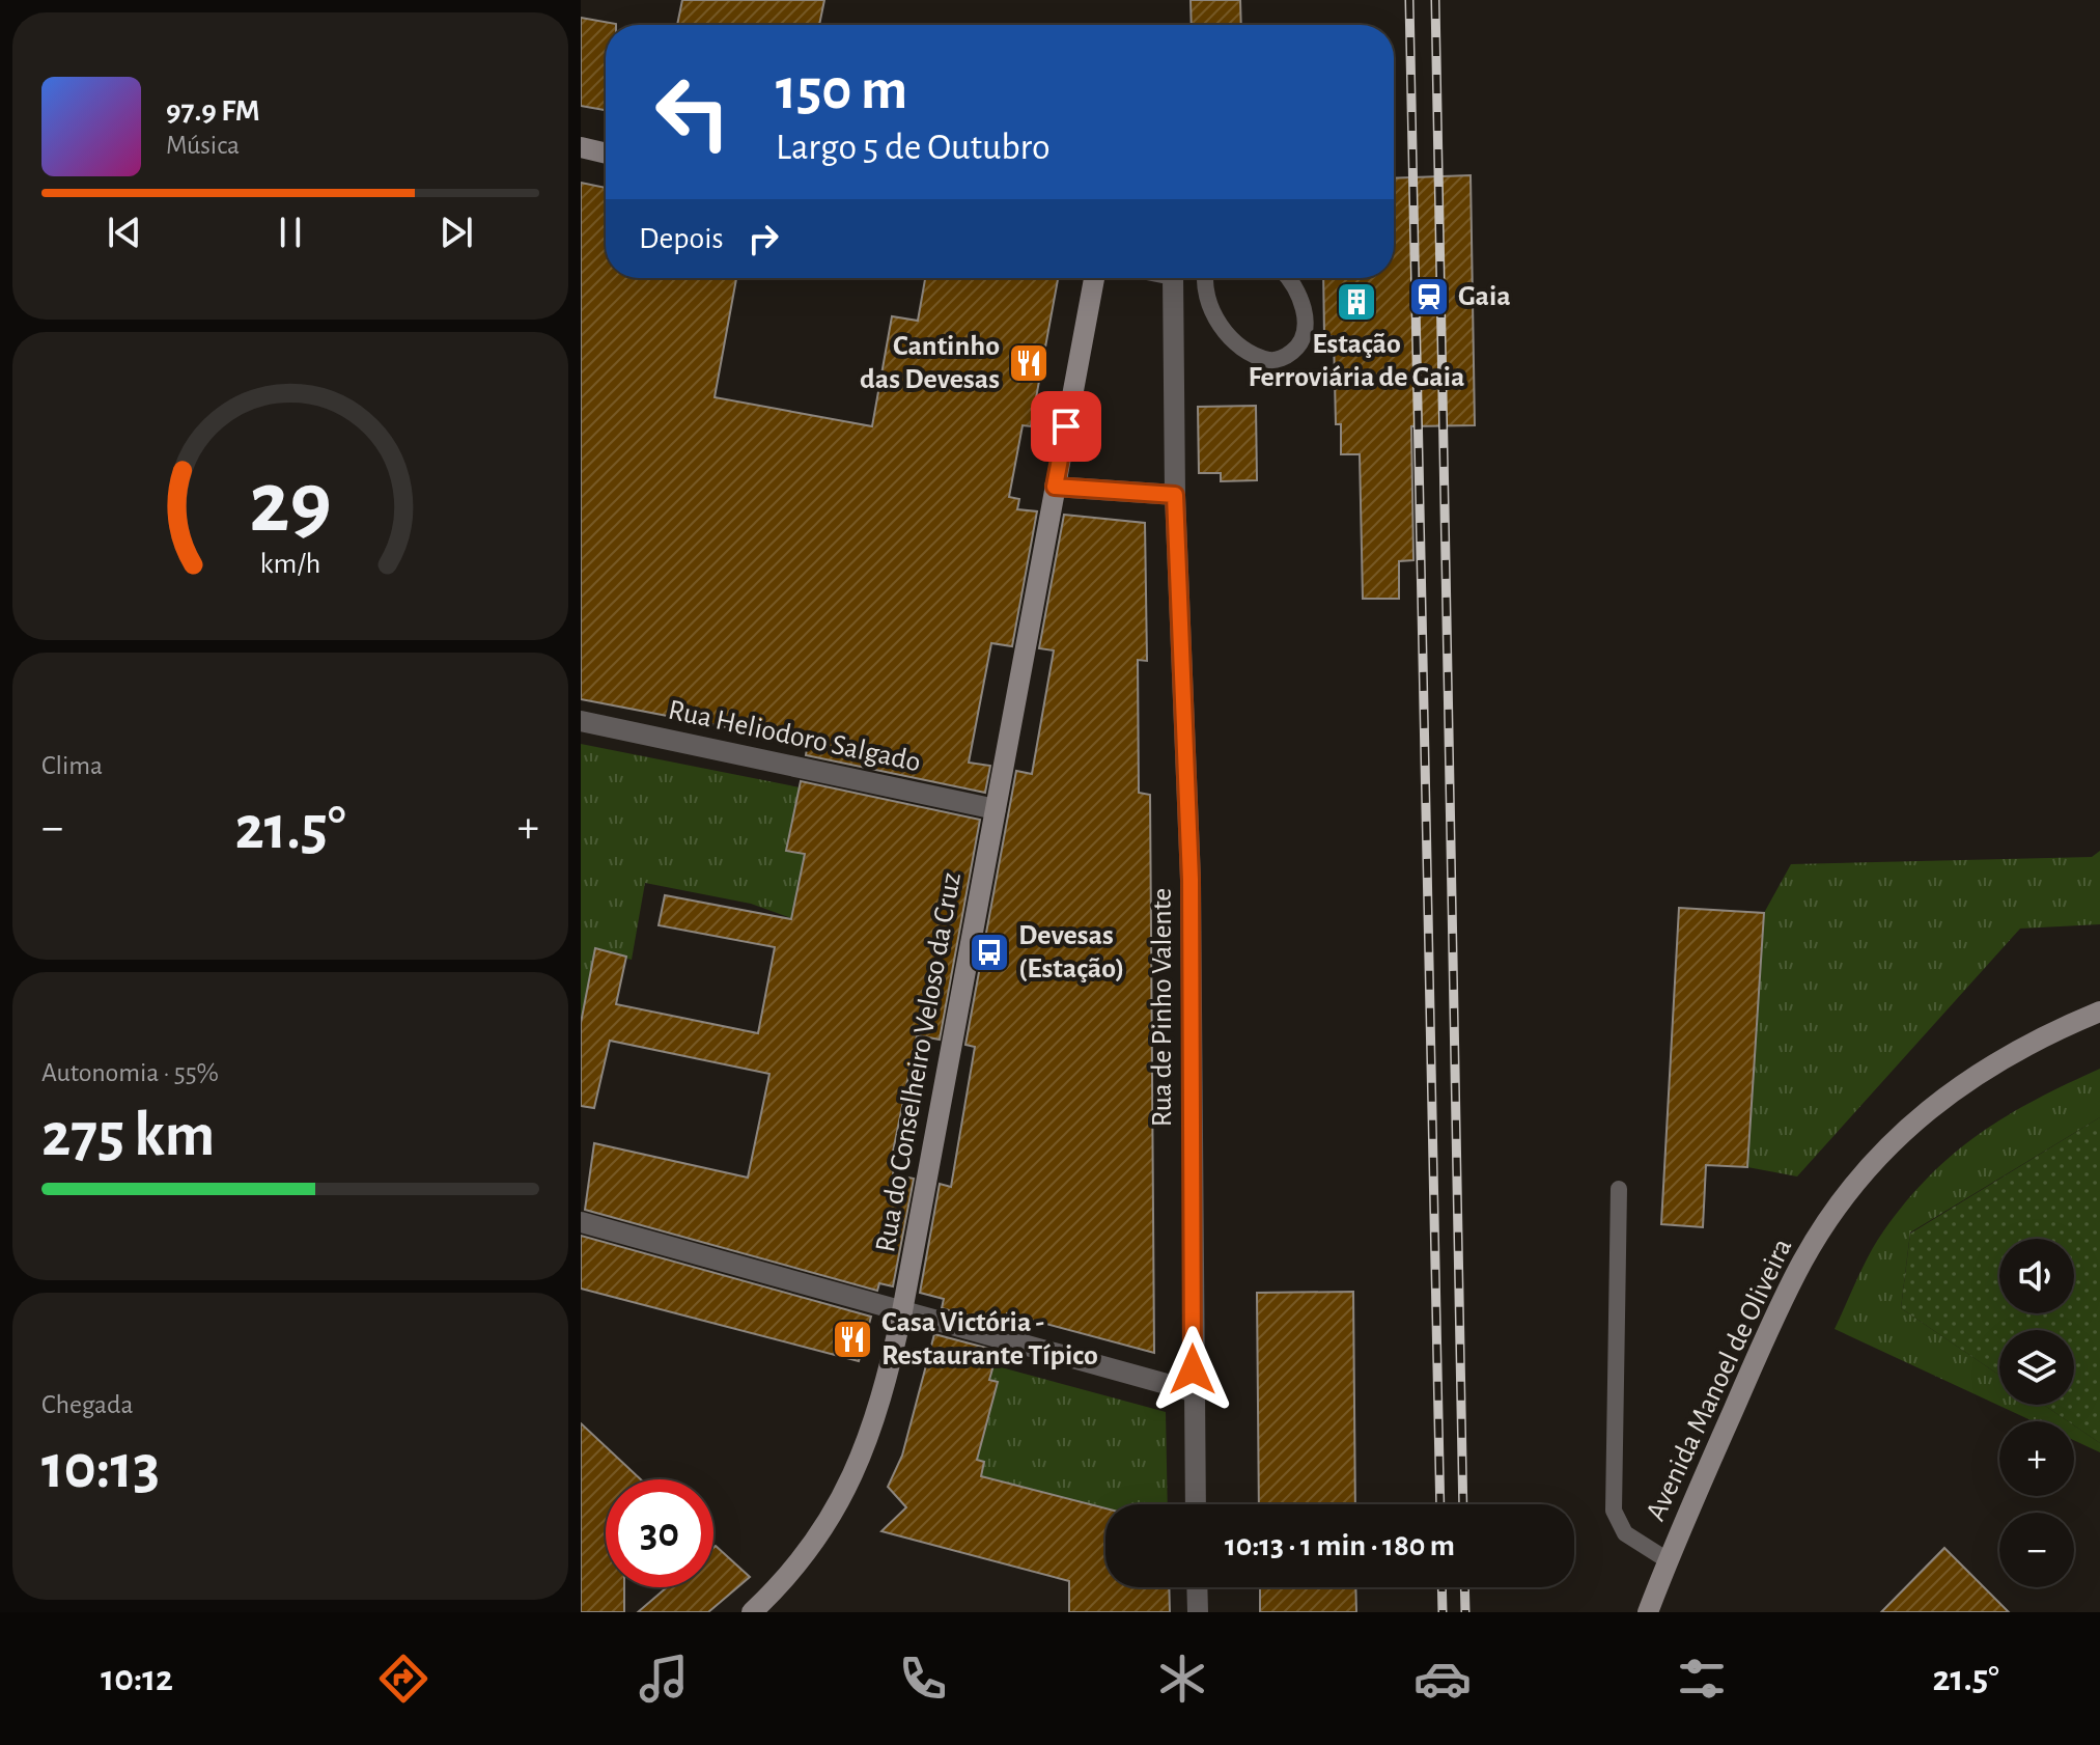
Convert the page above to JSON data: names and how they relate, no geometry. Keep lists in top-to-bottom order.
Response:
{
  "streets": {
    "main road": ["Rua do Conselheiro Veloso da Cruz", "Avenida Manoel de Oliveira"],
    "street": ["Rua Heliodoro Salgado", "Rua de Pinho Valente"]
  },
  "crossings": [
    ["Rua Heliodoro Salgado", "Rua do Conselheiro Veloso da Cruz"]
  ],
  "places": {
    "station": ["Gaia"],
    "building": ["Estação Ferroviária de Gaia"],
    "restaurant": ["Cantinho das Devesas", "Casa Victória - Restaurante Típico"],
    "bus stop": ["Devesas (Estação)"]
  },
  "page": {
    "turn": ["150 m", "Largo 5 de Outubro"],
    "song": ["97.9 FM", "Música"],
    "then": "Depois",
    "tile": [
      "Clima",
      ["Autonomia · 55%", "275 km"],
      ["Chegada", "10:13"]
    ],
    "heat": ["−", "21.5°", "+"],
    "map_buttons": ["+", "−"],
    "limit": "30",
    "trip": "10:13 · 1 min · 180 m",
    "tabs": ["10:12", "21.5°"],
    "gauge": ["29", "km/h"]
  }
}
